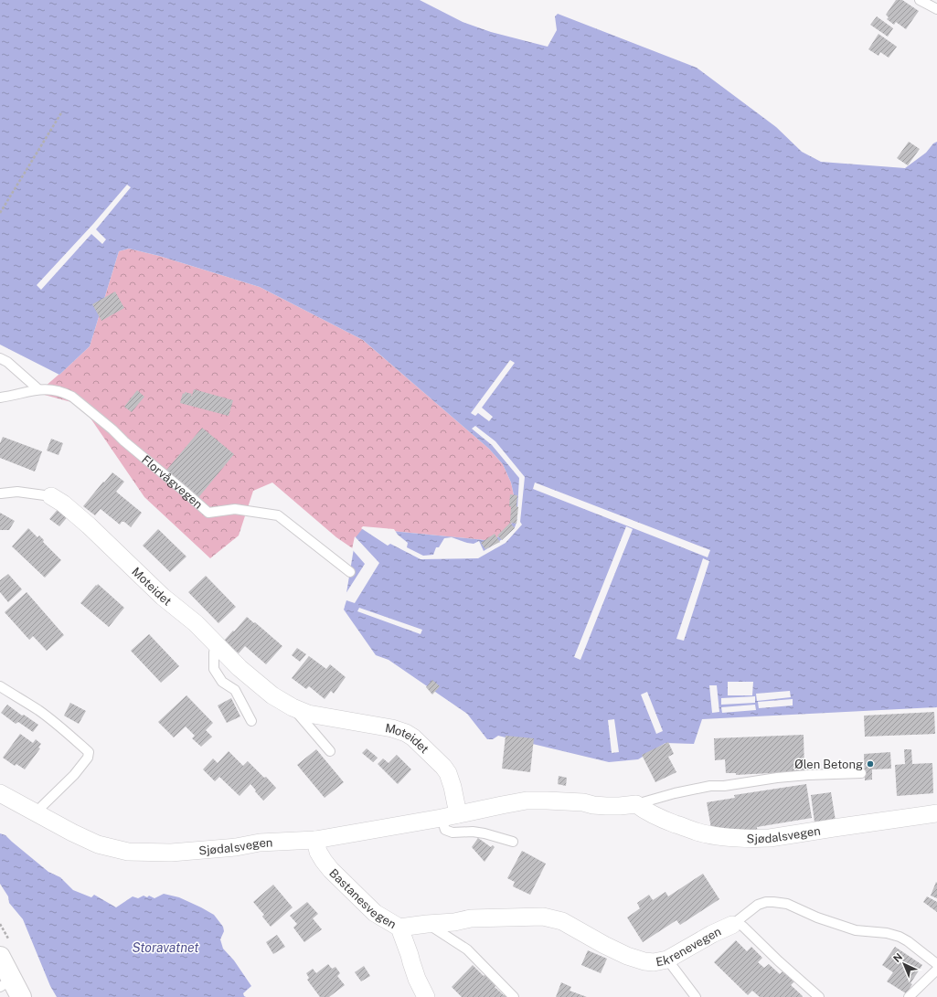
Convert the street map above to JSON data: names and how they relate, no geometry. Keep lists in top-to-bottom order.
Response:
{
  "streets": {
    "street": [
      "Moteidet",
      "Sjødalsvegen",
      "Bastanesvegen",
      "Ekrenevegen"
    ],
    "lane": ["Florvågvegen"]
  },
  "crossings": [
    ["Moteidet", "Sjødalsvegen"],
    ["Sjødalsvegen", "Bastanesvegen"],
    ["Bastanesvegen", "Ekrenevegen"]
  ],
  "water": ["Storavatnet"],
  "places": ["Ølen Betong"],
  "north": "top left"
}
